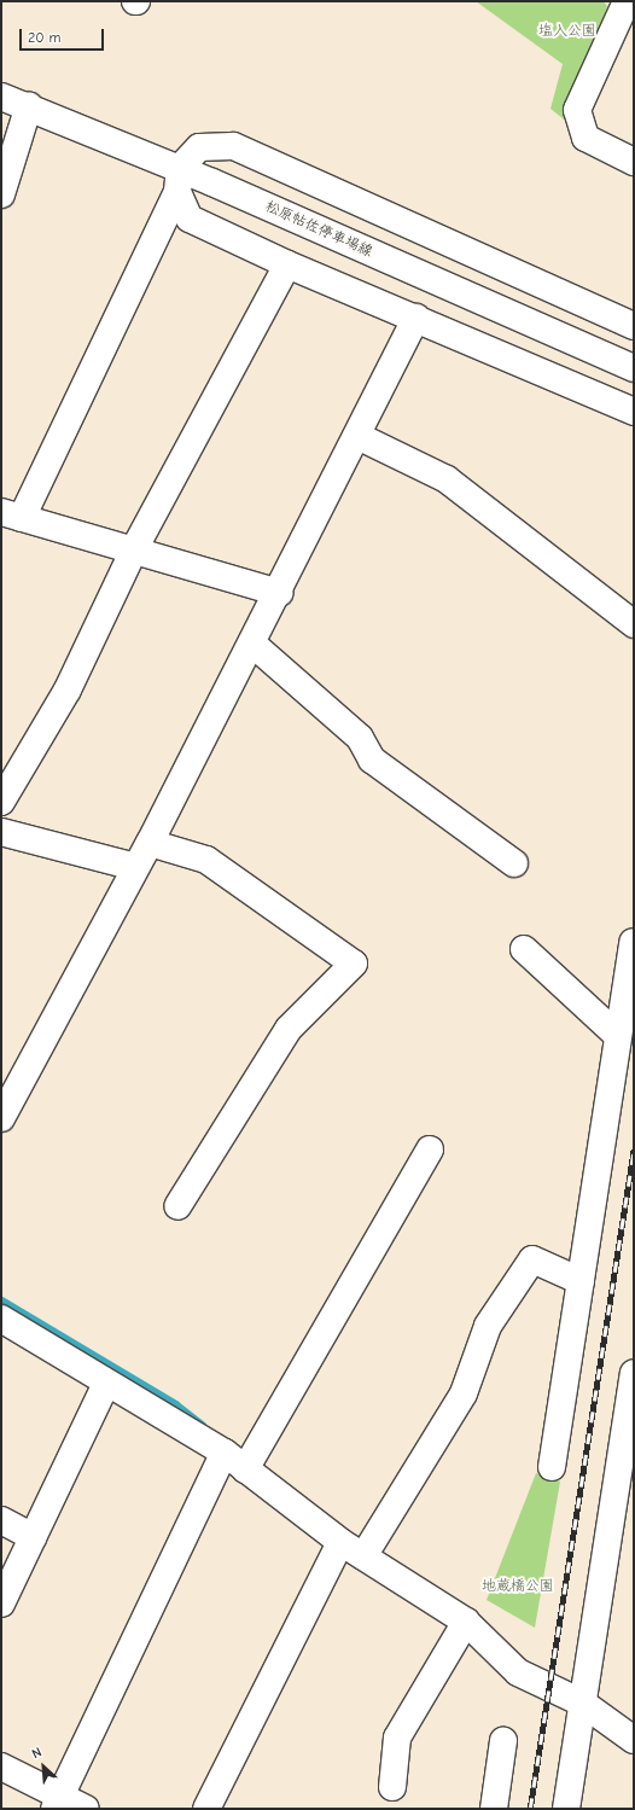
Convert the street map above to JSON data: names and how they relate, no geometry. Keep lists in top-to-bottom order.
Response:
{
  "streets": {
    "street": ["松原帖佐停車場線"]
  },
  "parks": ["塩入公園", "地蔵橋公園"],
  "scale_bar": "20 m",
  "north": "top left"
}
